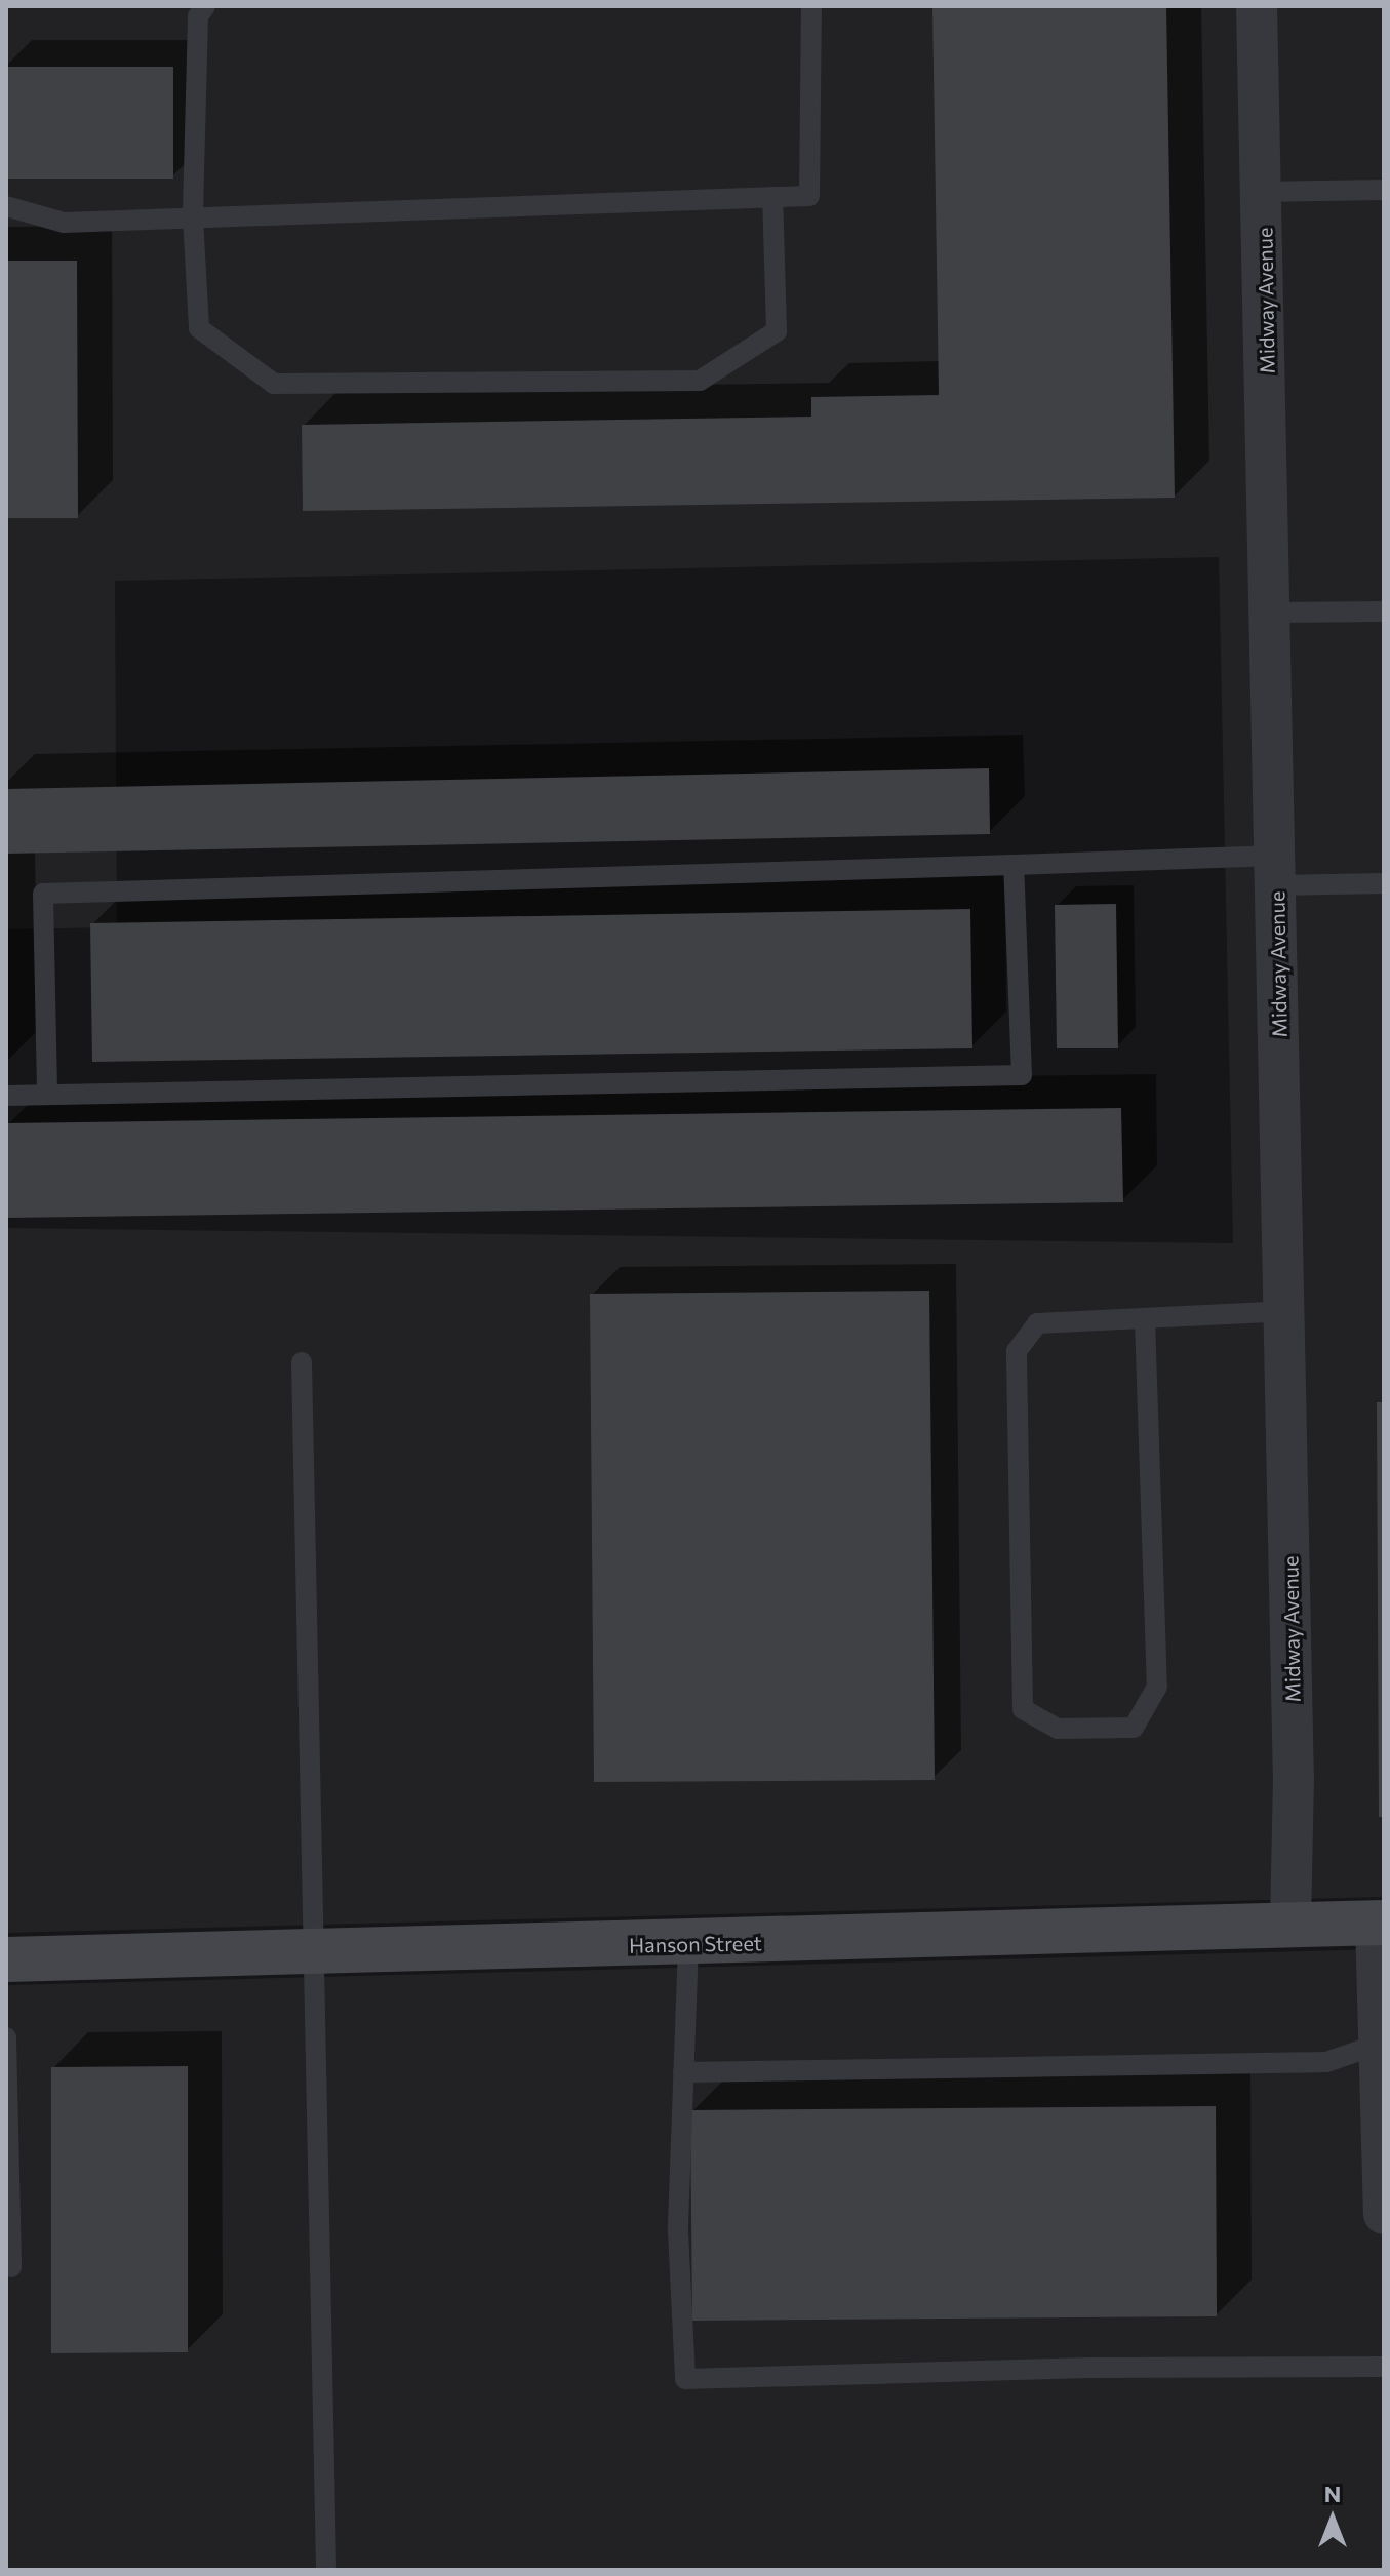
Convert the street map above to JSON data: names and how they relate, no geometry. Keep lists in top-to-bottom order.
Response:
{
  "streets": {
    "street": ["Midway Avenue", "Hanson Street"]
  },
  "crossings": [
    ["Midway Avenue", "Hanson Street"]
  ],
  "north": "top"
}
